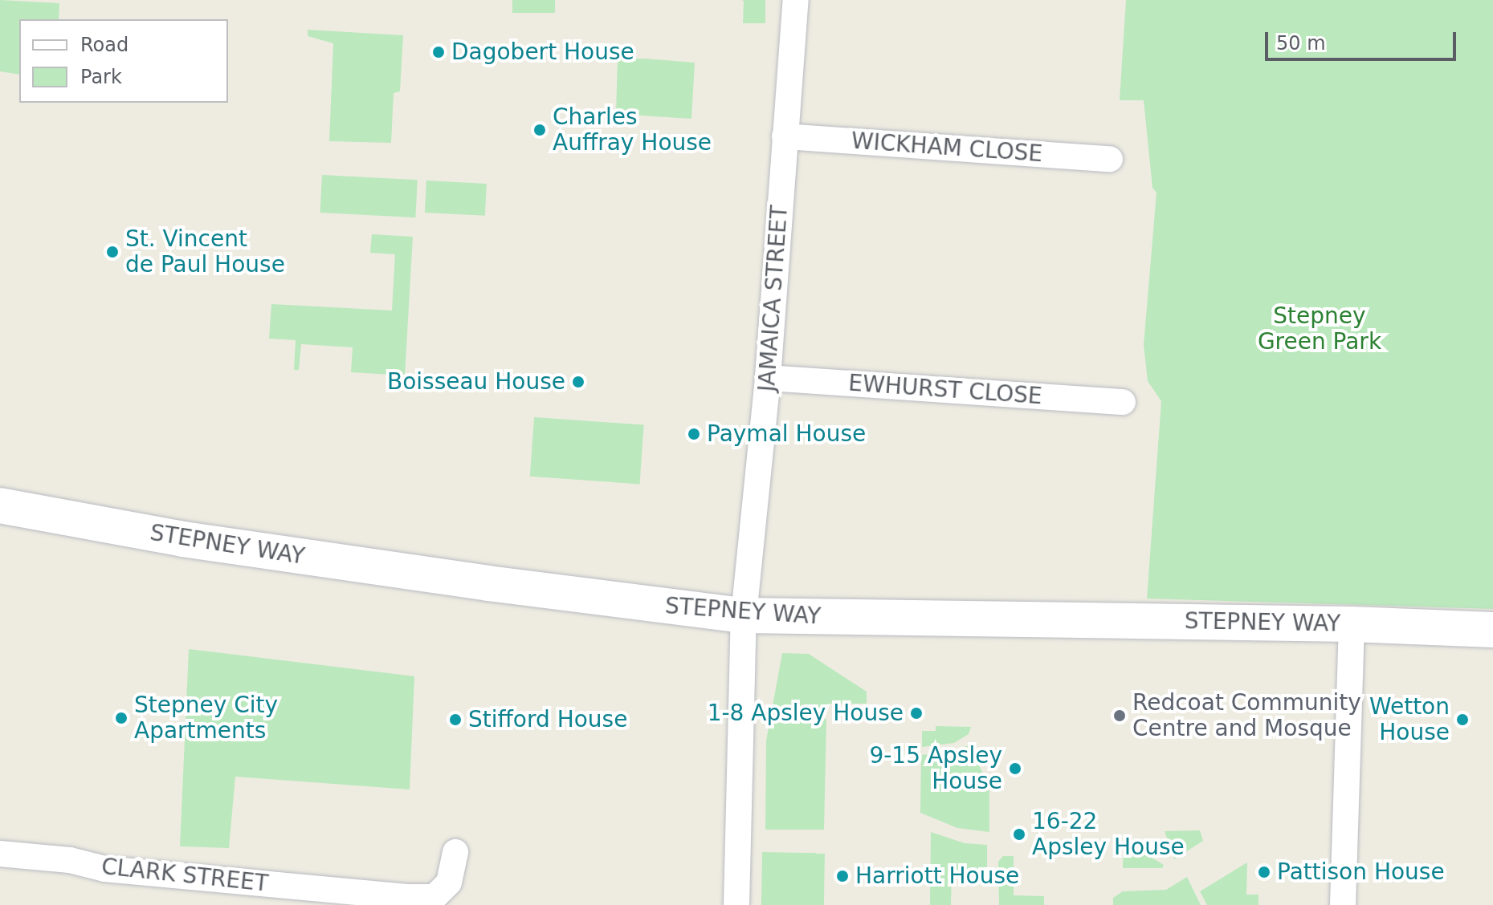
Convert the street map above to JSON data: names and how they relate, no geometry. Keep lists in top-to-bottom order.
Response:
{
  "streets": {
    "street": [
      "WICKHAM CLOSE",
      "JAMAICA STREET",
      "EWHURST CLOSE",
      "STEPNEY WAY",
      "CLARK STREET"
    ]
  },
  "crossings": [
    ["WICKHAM CLOSE", "JAMAICA STREET"],
    ["JAMAICA STREET", "EWHURST CLOSE"],
    ["JAMAICA STREET", "STEPNEY WAY"]
  ],
  "parks": ["Stepney Green Park"],
  "places": [
    "Dagobert House",
    "Charles Auffray House",
    "St. Vincent de Paul House",
    "Boisseau House",
    "Paymal House",
    "1-8 Apsley House",
    "Redcoat Community Centre and Mosque",
    "Stepney City Apartments",
    "Stifford House",
    "Wetton House",
    "9-15 Apsley House",
    "16-22 Apsley House",
    "Pattison House",
    "Harriott House"
  ],
  "legend": ["Road", "Park"],
  "scale_bar": "50 m"
}
